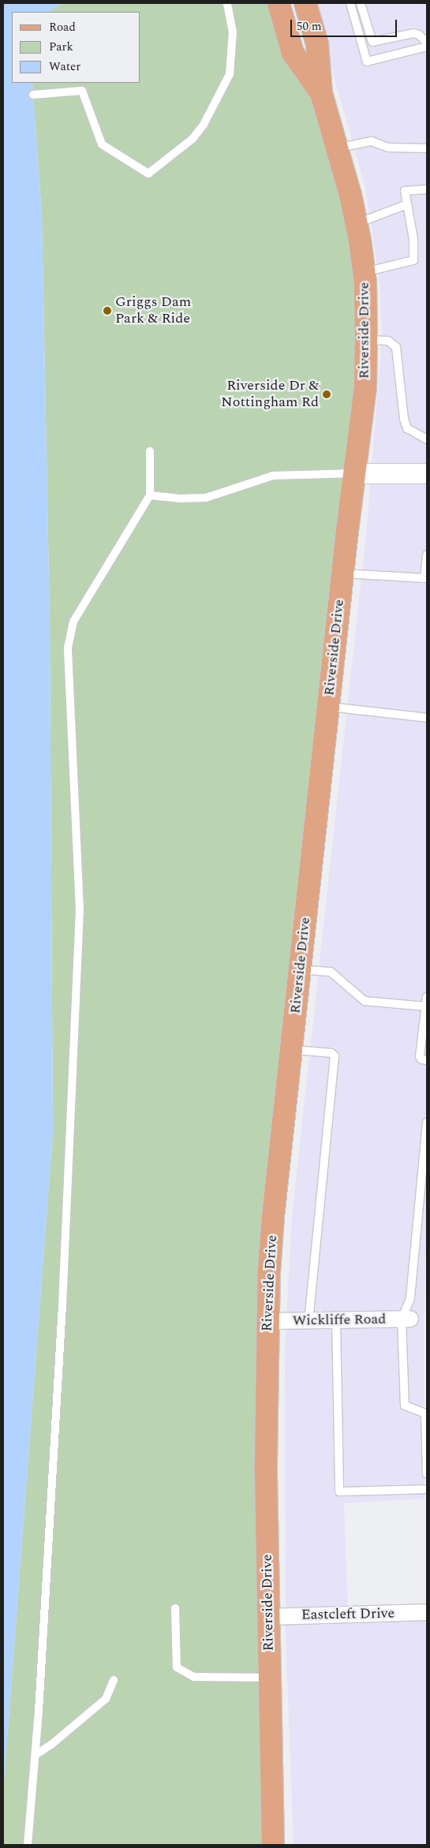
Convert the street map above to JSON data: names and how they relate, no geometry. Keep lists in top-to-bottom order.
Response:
{
  "streets": {
    "main road": ["Riverside Drive"],
    "street": ["Wickliffe Road", "Eastcleft Drive"]
  },
  "crossings": [
    ["Riverside Drive", "Wickliffe Road"],
    ["Riverside Drive", "Eastcleft Drive"]
  ],
  "places": ["Griggs Dam Park & Ride", "Riverside Dr & Nottingham Rd"],
  "legend": ["Road", "Park", "Water"],
  "scale_bar": "50 m"
}
